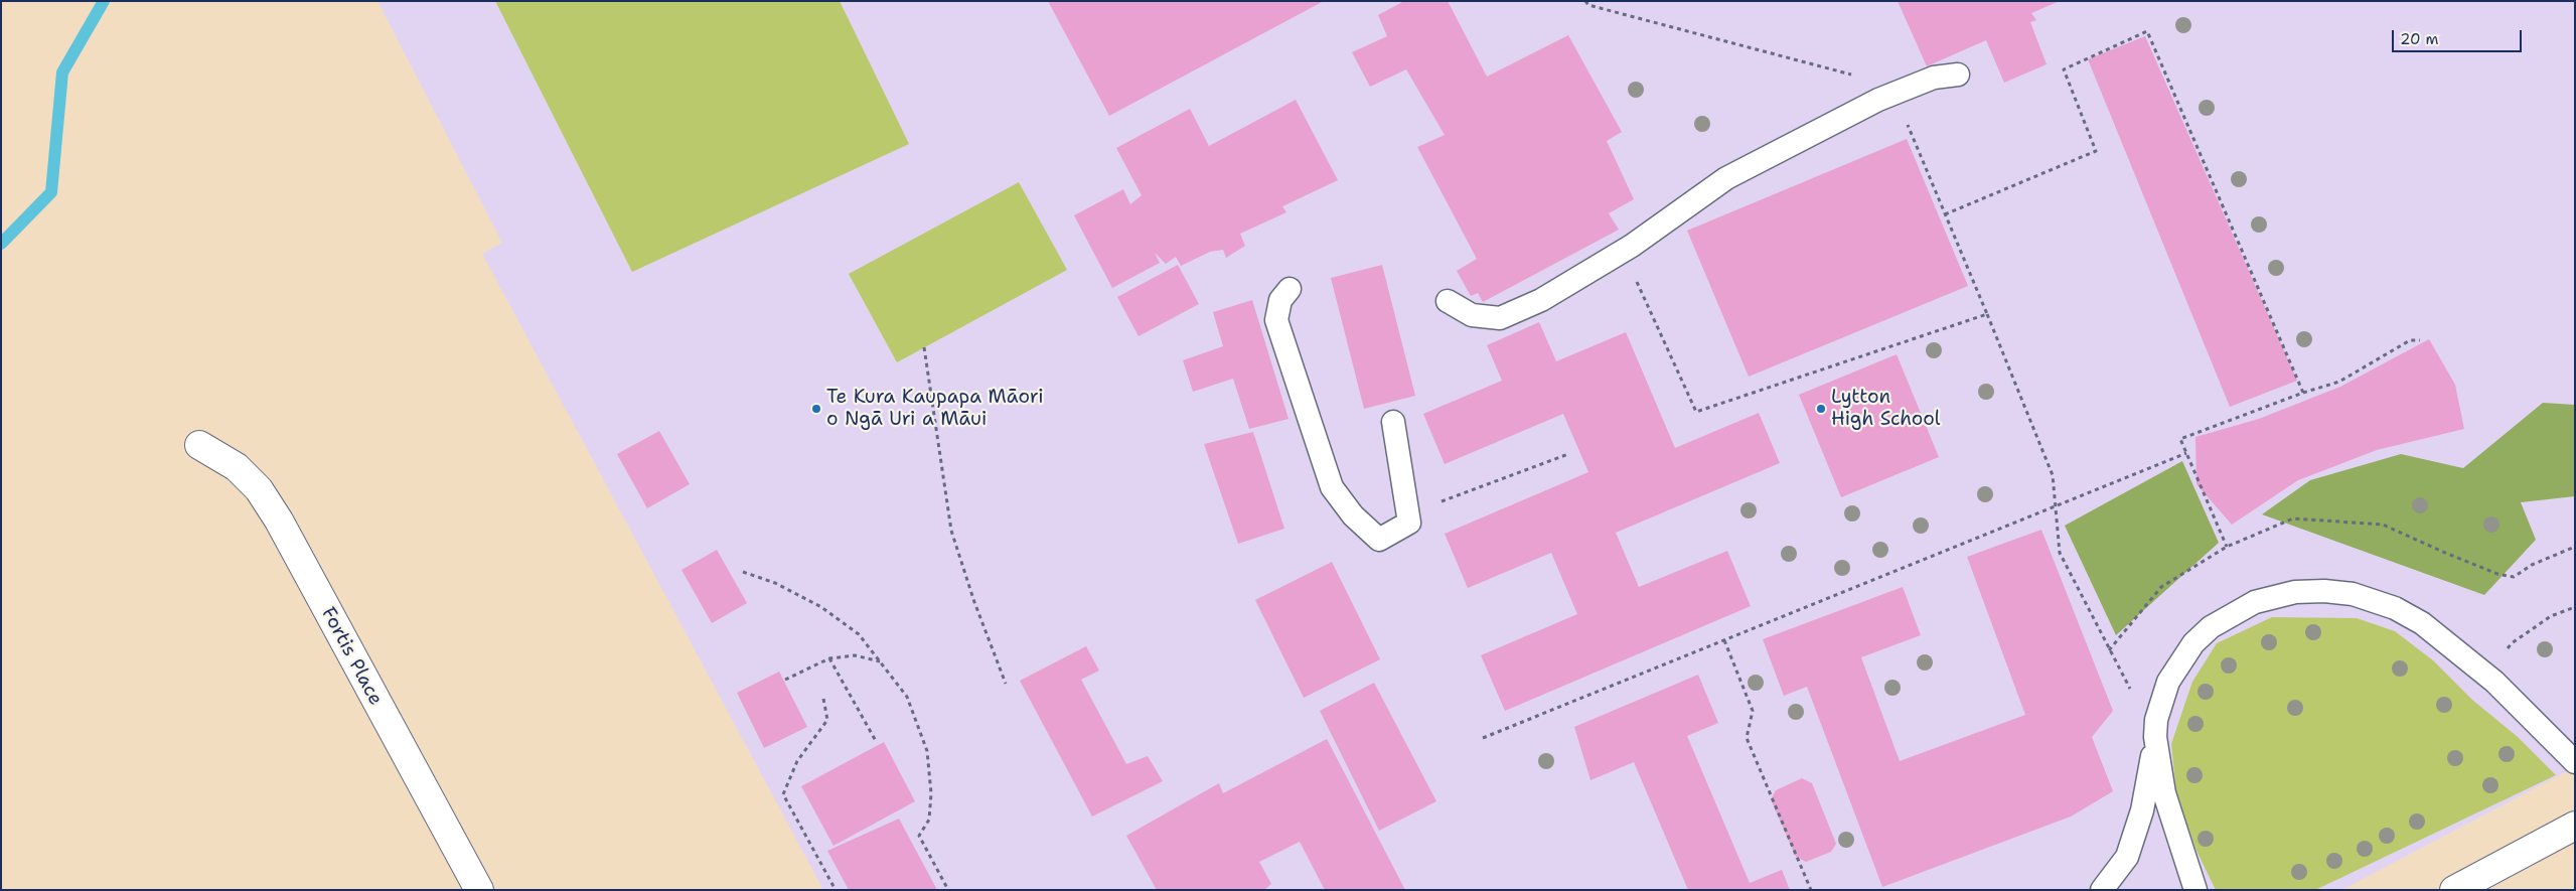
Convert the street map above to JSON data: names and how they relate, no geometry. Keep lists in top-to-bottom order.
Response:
{
  "streets": {
    "street": ["Fortis Place"]
  },
  "places": ["Te Kura Kaupapa Māori o Ngā Uri a Māui", "Lytton High School"],
  "scale_bar": "20 m"
}
